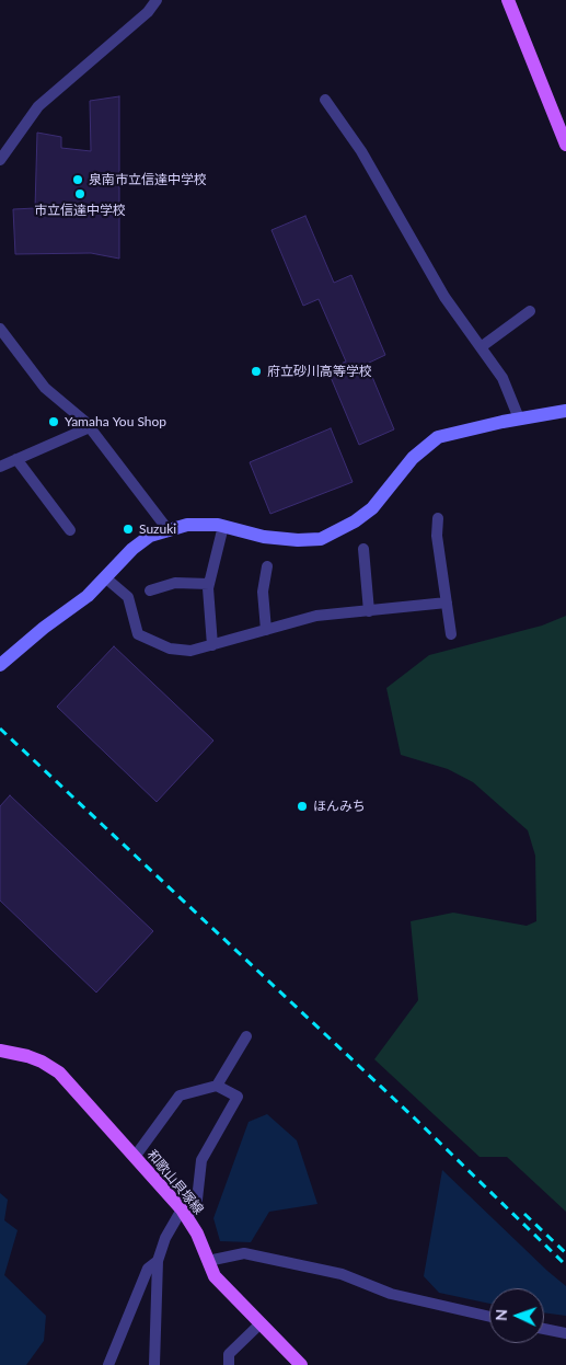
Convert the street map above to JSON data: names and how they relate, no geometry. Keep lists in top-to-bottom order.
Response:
{
  "streets": {
    "main road": ["和歌山貝塚線"]
  },
  "places": [
    "泉南市立信達中学校",
    "市立信達中学校",
    "府立砂川高等学校",
    "Yamaha You Shop",
    "Suzuki",
    "ほんみち"
  ],
  "north": "left"
}
